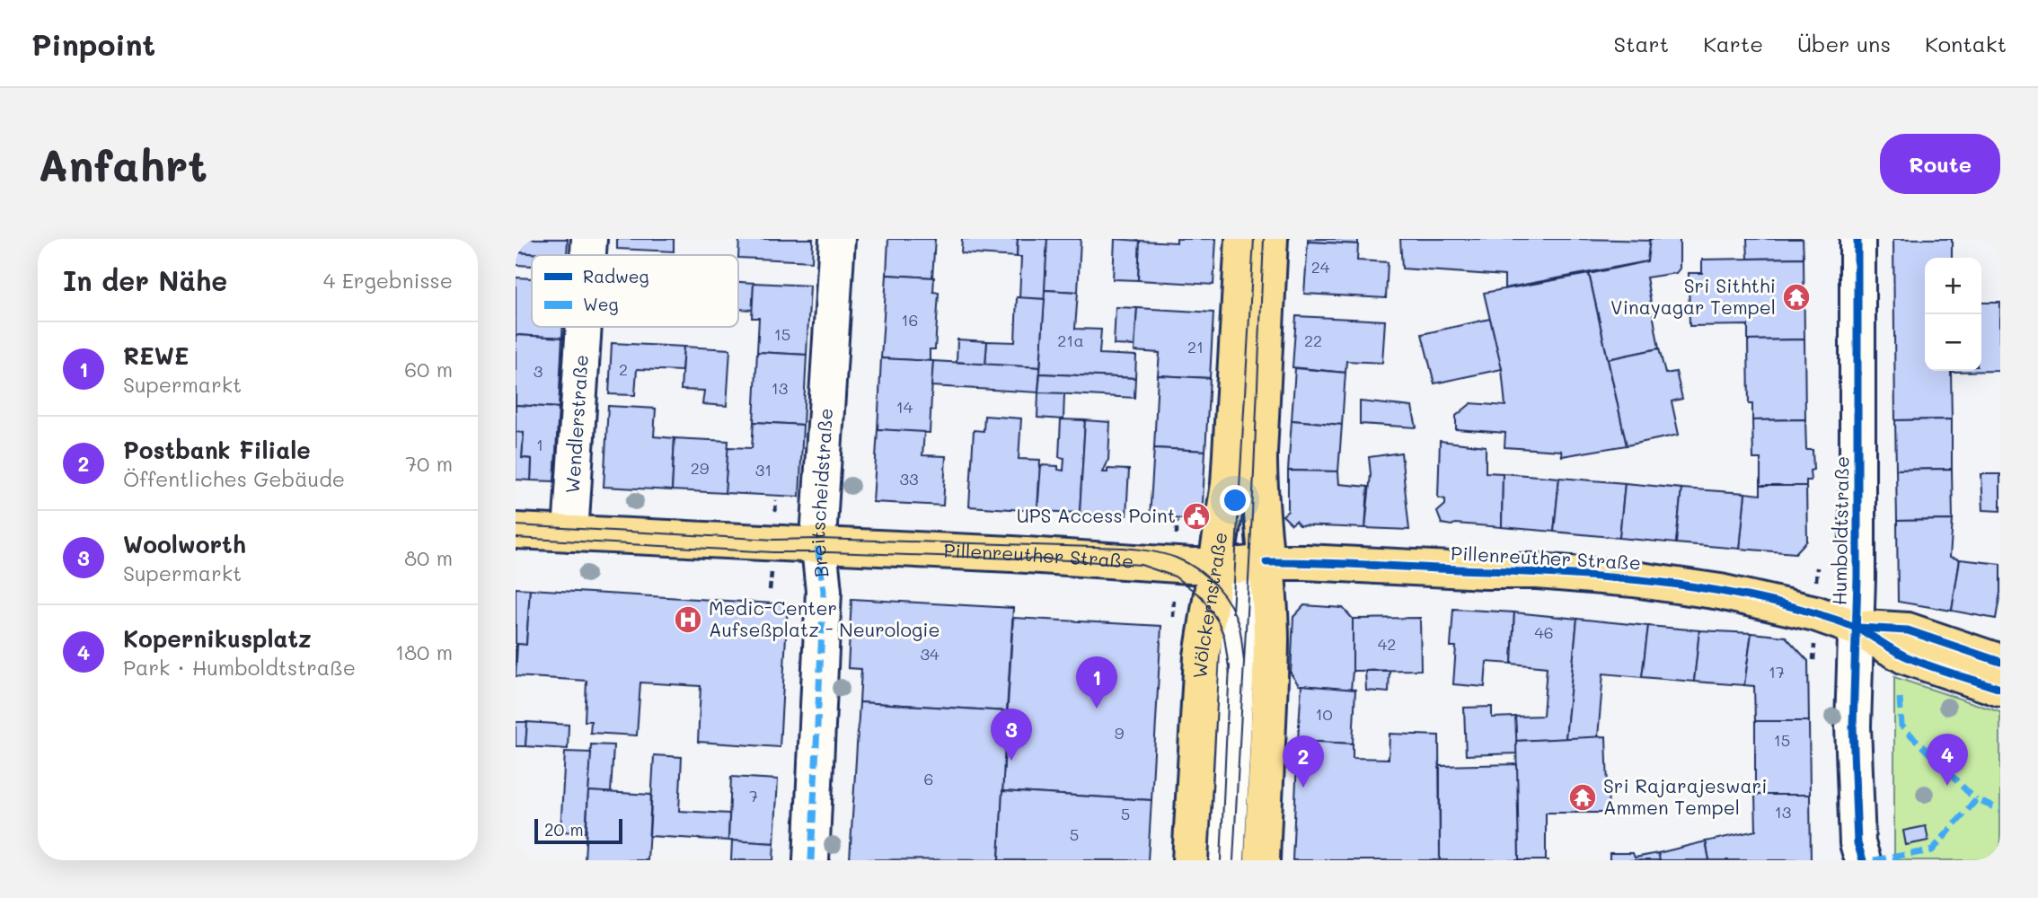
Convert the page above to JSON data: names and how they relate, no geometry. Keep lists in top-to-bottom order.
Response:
{
  "streets": {
    "main road": ["Pillenreuther Straße", "Wölckernstraße"],
    "street": ["Wendlerstraße", "Breitscheidstraße", "Humboldtstraße"]
  },
  "crossings": [
    ["Wendlerstraße", "Pillenreuther Straße"],
    ["Breitscheidstraße", "Pillenreuther Straße"],
    ["Humboldtstraße", "Pillenreuther Straße"],
    ["Pillenreuther Straße", "Wölckernstraße"]
  ],
  "places": {
    "temple": ["Sri Siththi Vinayagar Tempel", "Sri Rajarajeswari Ammen Tempel"],
    "public building": ["UPS Access Point"],
    "hospital": ["Medic-Center Aufseßplatz - Neurologie"]
  },
  "house_numbers": [
    "24",
    "16",
    "15",
    "21a",
    "22",
    "21",
    "2",
    "3",
    "13",
    "14",
    "1",
    "29",
    "31",
    "33",
    "46",
    "42",
    "34",
    "17",
    "10",
    "9",
    "15",
    "6",
    "7",
    "13",
    "5",
    "5"
  ],
  "legend": ["Radweg", "Weg"],
  "scale_bar": "20 m",
  "page": {
    "header": "Pinpoint",
    "nav": [
      "Start",
      "Karte",
      "Über uns",
      "Kontakt"
    ],
    "buttons": "Route",
    "title": "Anfahrt",
    "heading": ["In der Nähe", "4 Ergebnisse"],
    "map_buttons": ["+", "−"],
    "list": [
      {
        "mark": "1",
        "name": "REWE",
        "note": "Supermarkt",
        "value": "60 m"
      },
      {
        "mark": "2",
        "name": "Postbank Filiale",
        "note": "Öffentliches Gebäude",
        "value": "70 m"
      },
      {
        "mark": "3",
        "name": "Woolworth",
        "note": "Supermarkt",
        "value": "80 m"
      },
      {
        "mark": "4",
        "name": "Kopernikusplatz",
        "note": "Park · Humboldtstraße",
        "value": "180 m"
      }
    ],
    "pins": [
      "1",
      "3",
      "4",
      "2"
    ],
    "scale": "20 m"
  }
}
